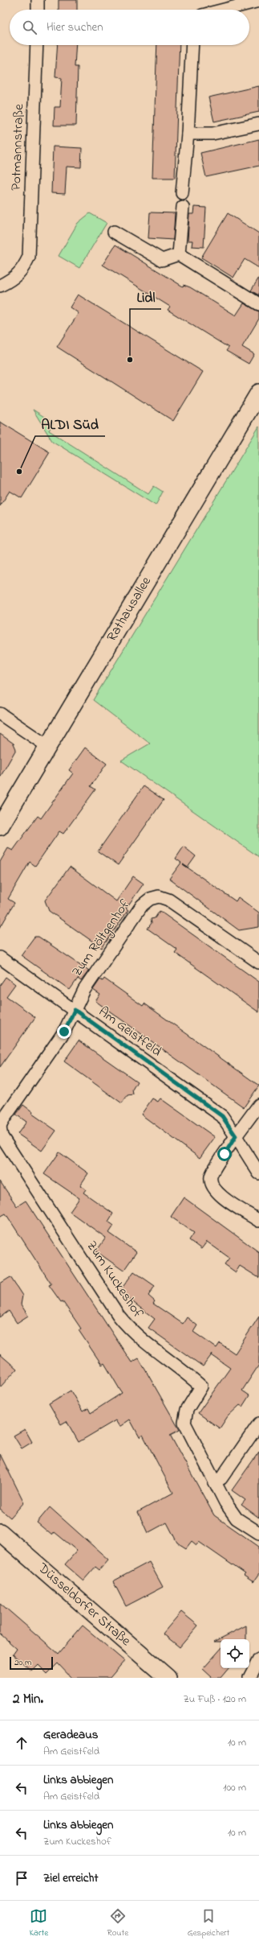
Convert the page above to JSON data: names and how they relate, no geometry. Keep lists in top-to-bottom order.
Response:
{
  "streets": {
    "main road": ["Rathausallee", "Düsseldorfer Straße"],
    "street": [
      "Potmannstraße",
      "Zum Röltgenhof",
      "Am Geistfeld",
      "Zum Kuckeshof"
    ]
  },
  "crossings": [
    ["Zum Röltgenhof", "Am Geistfeld"],
    ["Zum Röltgenhof", "Zum Kuckeshof"],
    ["Am Geistfeld", "Zum Kuckeshof"]
  ],
  "places": ["Lidl", "ALDI Süd"],
  "scale_bar": "20 m",
  "page": {
    "search": "Hier suchen",
    "scale": "20 m",
    "heading": ["2 Min.", "Zu Fuß · 120 m"],
    "list": [
      ["Geradeaus", "Am Geistfeld", "10 m"],
      ["Links abbiegen", "Am Geistfeld", "100 m"],
      ["Links abbiegen", "Zum Kuckeshof", "10 m"],
      "Ziel erreicht"
    ],
    "nav": ["Karte", "Route", "Gespeichert"]
  }
}
